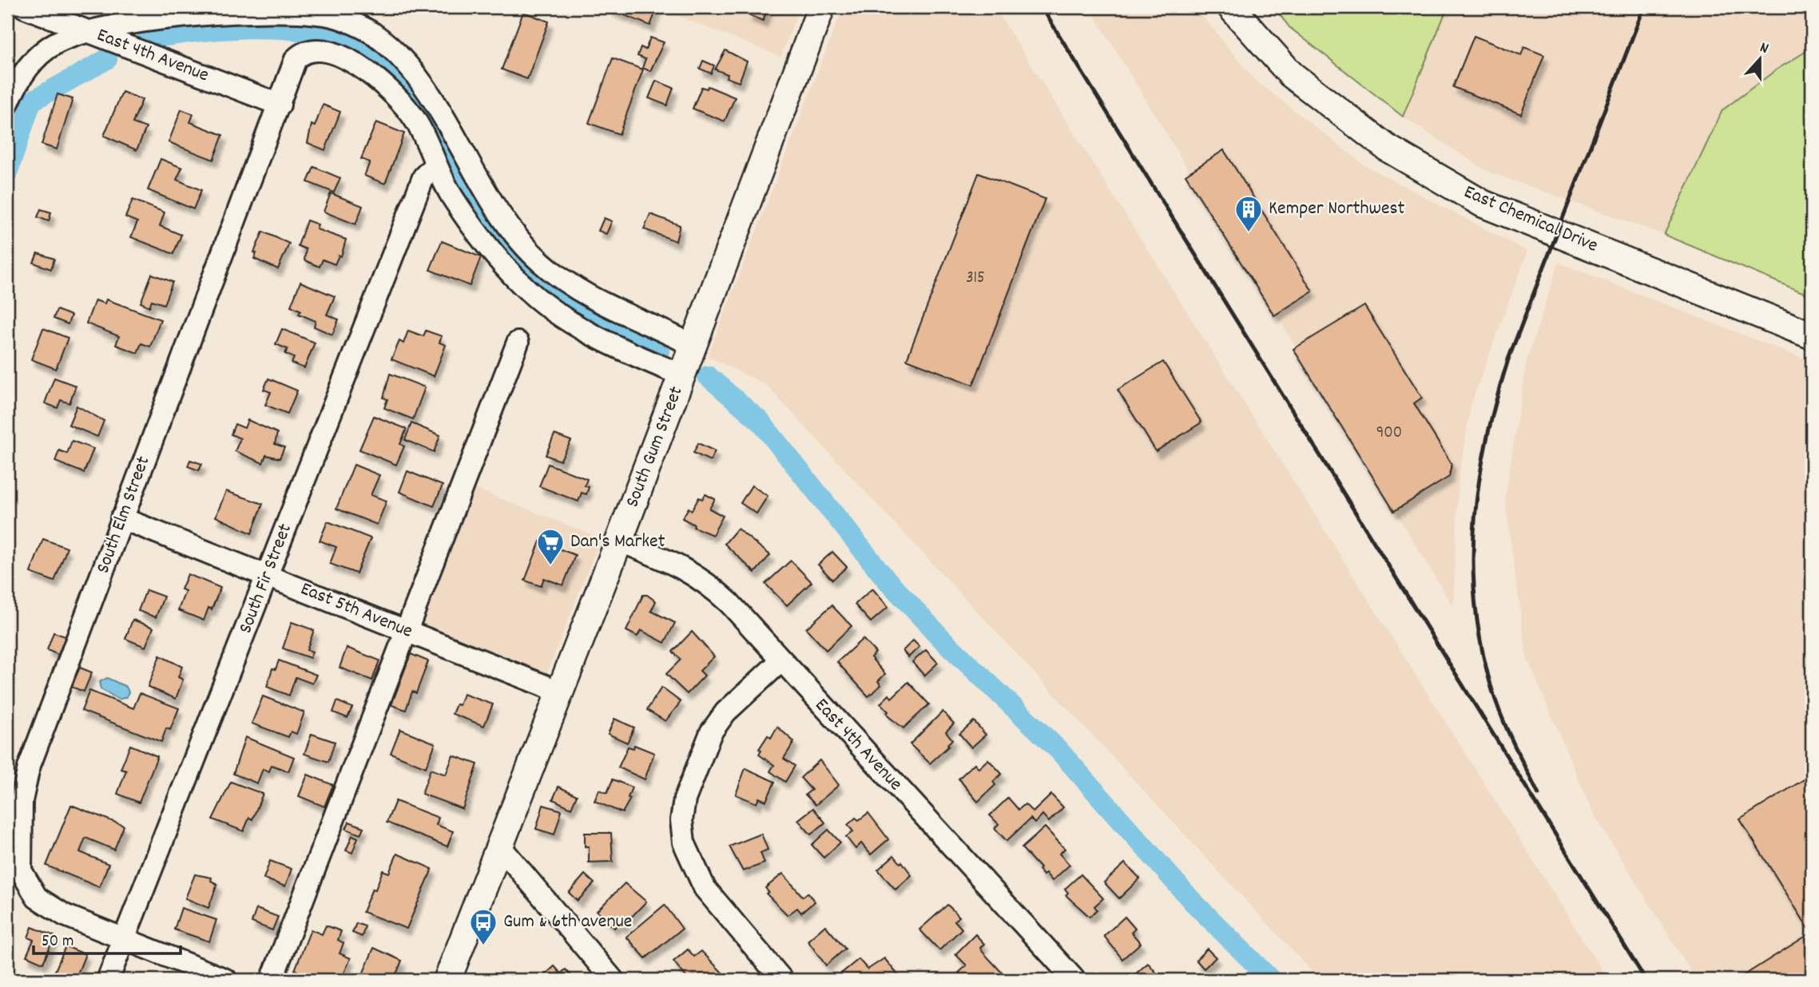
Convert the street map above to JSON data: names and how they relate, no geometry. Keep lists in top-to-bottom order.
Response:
{
  "streets": {
    "main road": ["East Chemical Drive", "South Gum Street"],
    "street": [
      "East 4th Avenue",
      "South Elm Street",
      "South Fir Street",
      "East 5th Avenue"
    ]
  },
  "crossings": [
    ["East 4th Avenue", "South Gum Street"],
    ["East 4th Avenue", "South Elm Street"],
    ["South Gum Street", "East 5th Avenue"],
    ["South Elm Street", "South Fir Street"],
    ["South Elm Street", "East 5th Avenue"],
    ["South Fir Street", "East 5th Avenue"]
  ],
  "places": {
    "building": ["Kemper Northwest"],
    "supermarket": ["Dan's Market"],
    "bus stop": ["Gum & 6th avenue"]
  },
  "house_numbers": ["315", "900"],
  "scale_bar": "50 m",
  "north": "top"
}
